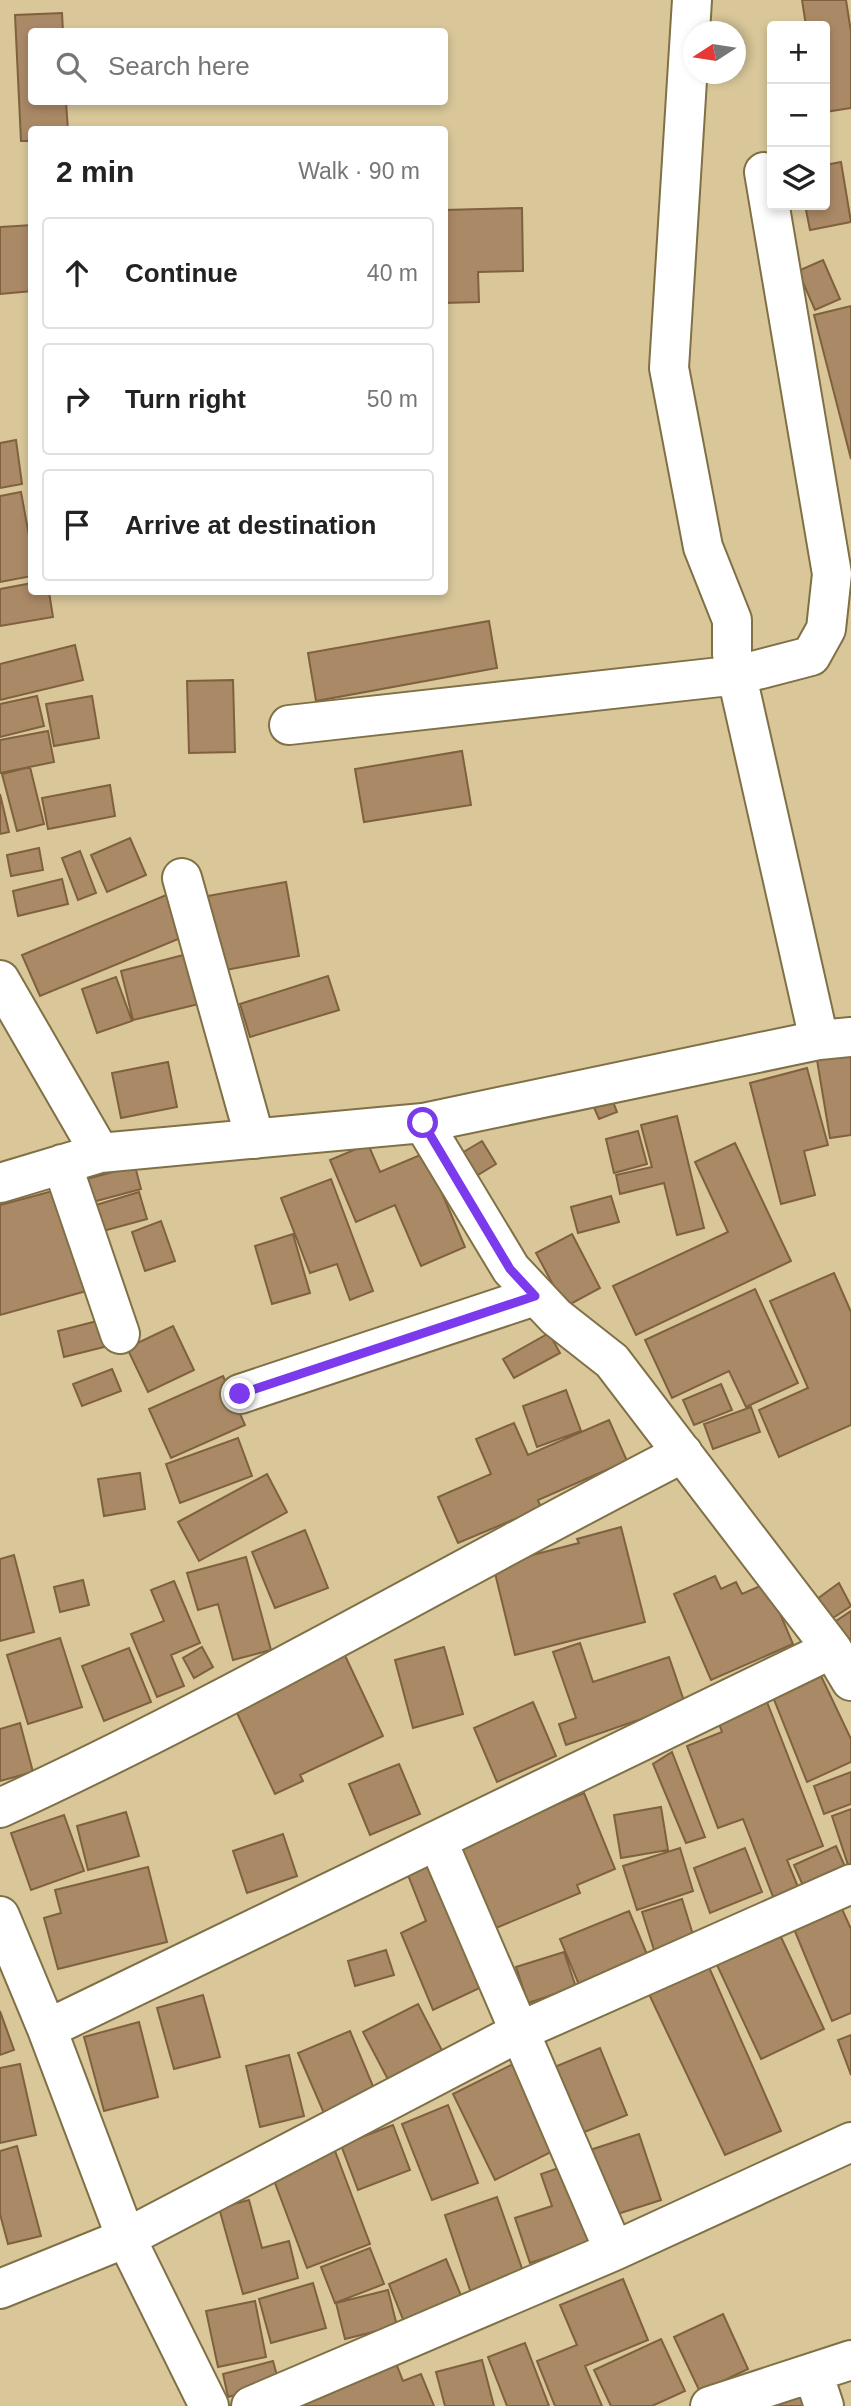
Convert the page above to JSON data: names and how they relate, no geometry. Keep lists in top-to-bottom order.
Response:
{
  "north": "left",
  "page": {
    "map_buttons": ["+", "−"],
    "search": "Search here",
    "heading": ["2 min", "Walk · 90 m"],
    "list": [
      ["Continue", "40 m"],
      ["Turn right", "50 m"],
      "Arrive at destination"
    ]
  }
}
